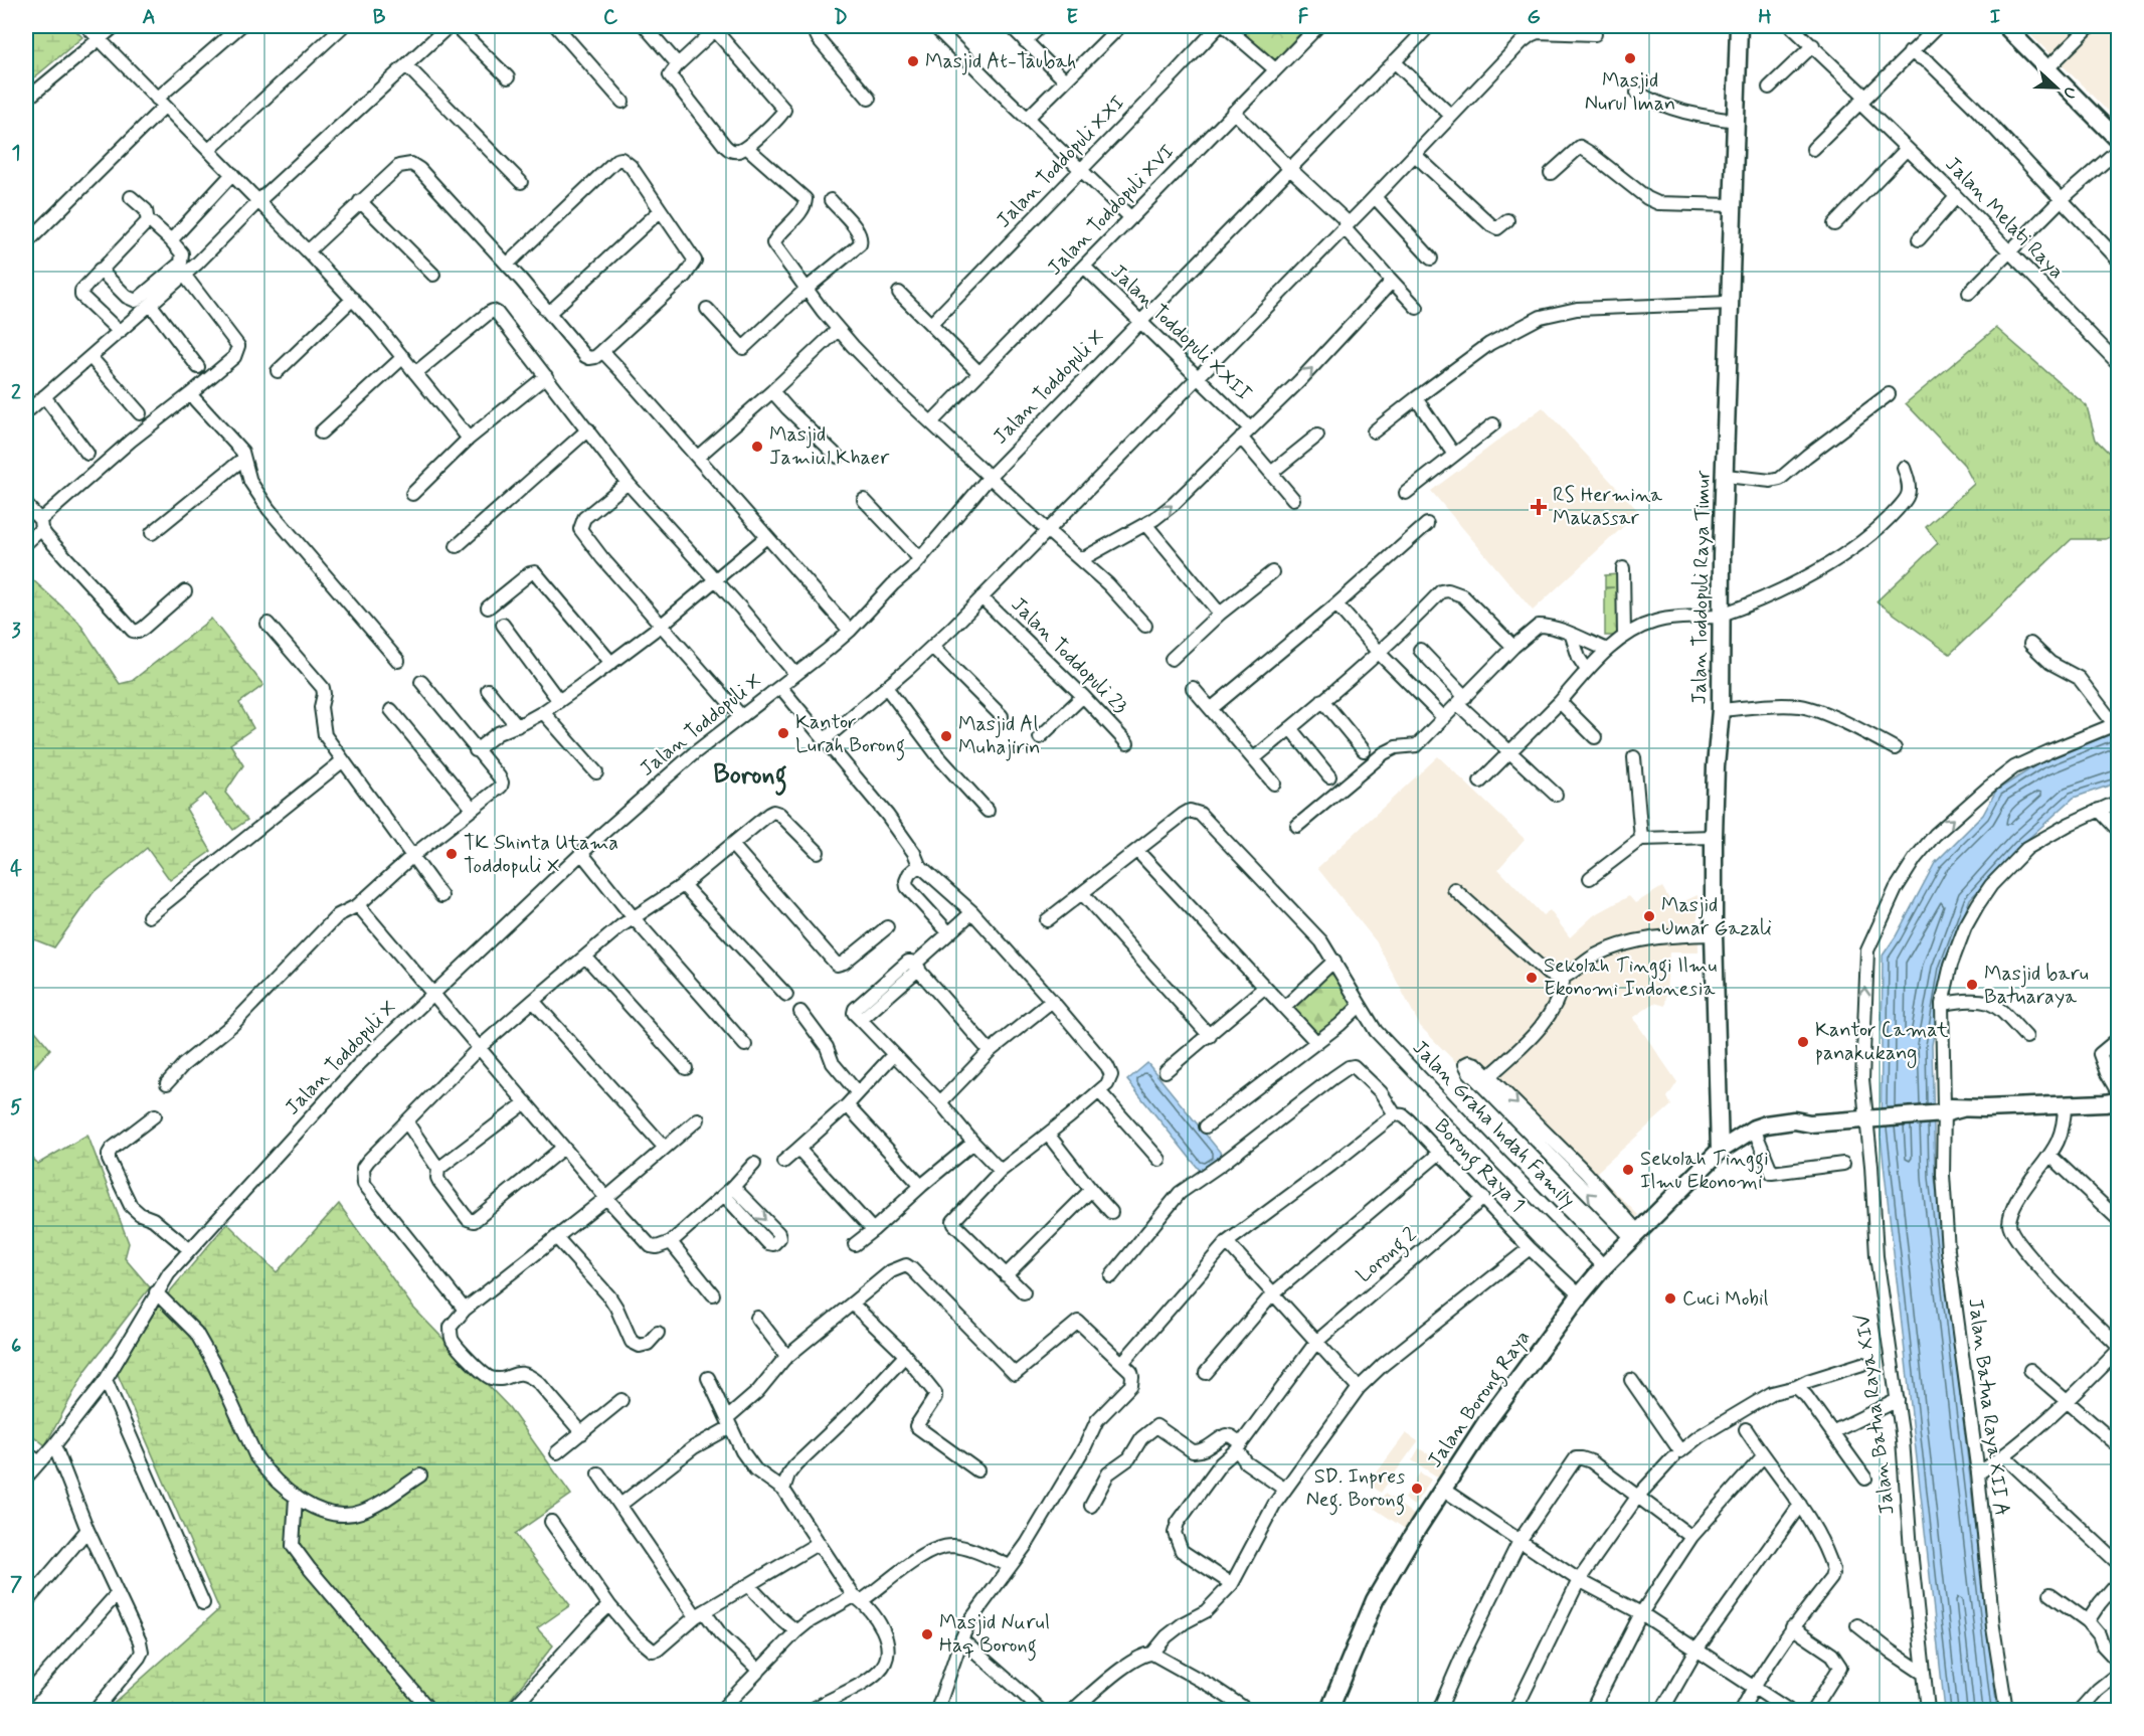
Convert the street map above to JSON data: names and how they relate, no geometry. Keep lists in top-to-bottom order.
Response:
{
  "streets": {
    "main road": ["Jalan Toddopuli Raya Timur", "Jalan Borong Raya"],
    "street": [
      "Jalan Toddopuli XXI",
      "Jalan Toddopuli XVI",
      "Jalan Melati Raya",
      "Jalan Toddopuli XXII",
      "Jalan Toddopuli X",
      "Jalan Toddopuli 23",
      "Jalan Graha Indah Family",
      "Borong Raya 1",
      "Lorong 2",
      "Jalan Batua Raya XII A",
      "Jalan Batua Raya XIV"
    ]
  },
  "crossings": [
    ["Jalan Toddopuli XVI", "Jalan Toddopuli XXII"],
    ["Jalan Toddopuli XXII", "Jalan Toddopuli X"],
    ["Jalan Toddopuli Raya Timur", "Jalan Borong Raya"],
    ["Jalan Graha Indah Family", "Jalan Borong Raya"],
    ["Borong Raya 1", "Lorong 2"],
    ["Borong Raya 1", "Jalan Borong Raya"]
  ],
  "one_way": ["Jalan Batua Raya XIV"],
  "districts": ["Borong"],
  "places": {
    "other": [
      "Masjid Nurul Iman",
      "Masjid At-Taubah",
      "Masjid Jamiul Khaer",
      "Kantor Lurah Borong",
      "Masjid Al Muhajirin",
      "TK Shinta Utama Toddopuli X",
      "Masjid Umar Gazali",
      "Sekolah Tinggi Ilmu Ekonomi Indonesia",
      "Masjid baru Batuaraya",
      "Kantor Camat panakukang",
      "Sekolah Tinggi Ilmu Ekonomi",
      "Cuci Mobil",
      "SD. Inpres Neg. Borong",
      "Masjid Nurul Haq Borong"
    ],
    "health": ["RS Hermina Makassar"]
  },
  "north": "right",
  "grid": {
    "columns": [
      "A",
      "B",
      "C",
      "D",
      "E",
      "F",
      "G",
      "H",
      "I"
    ],
    "rows": [
      "1",
      "2",
      "3",
      "4",
      "5",
      "6",
      "7"
    ]
  }
}
